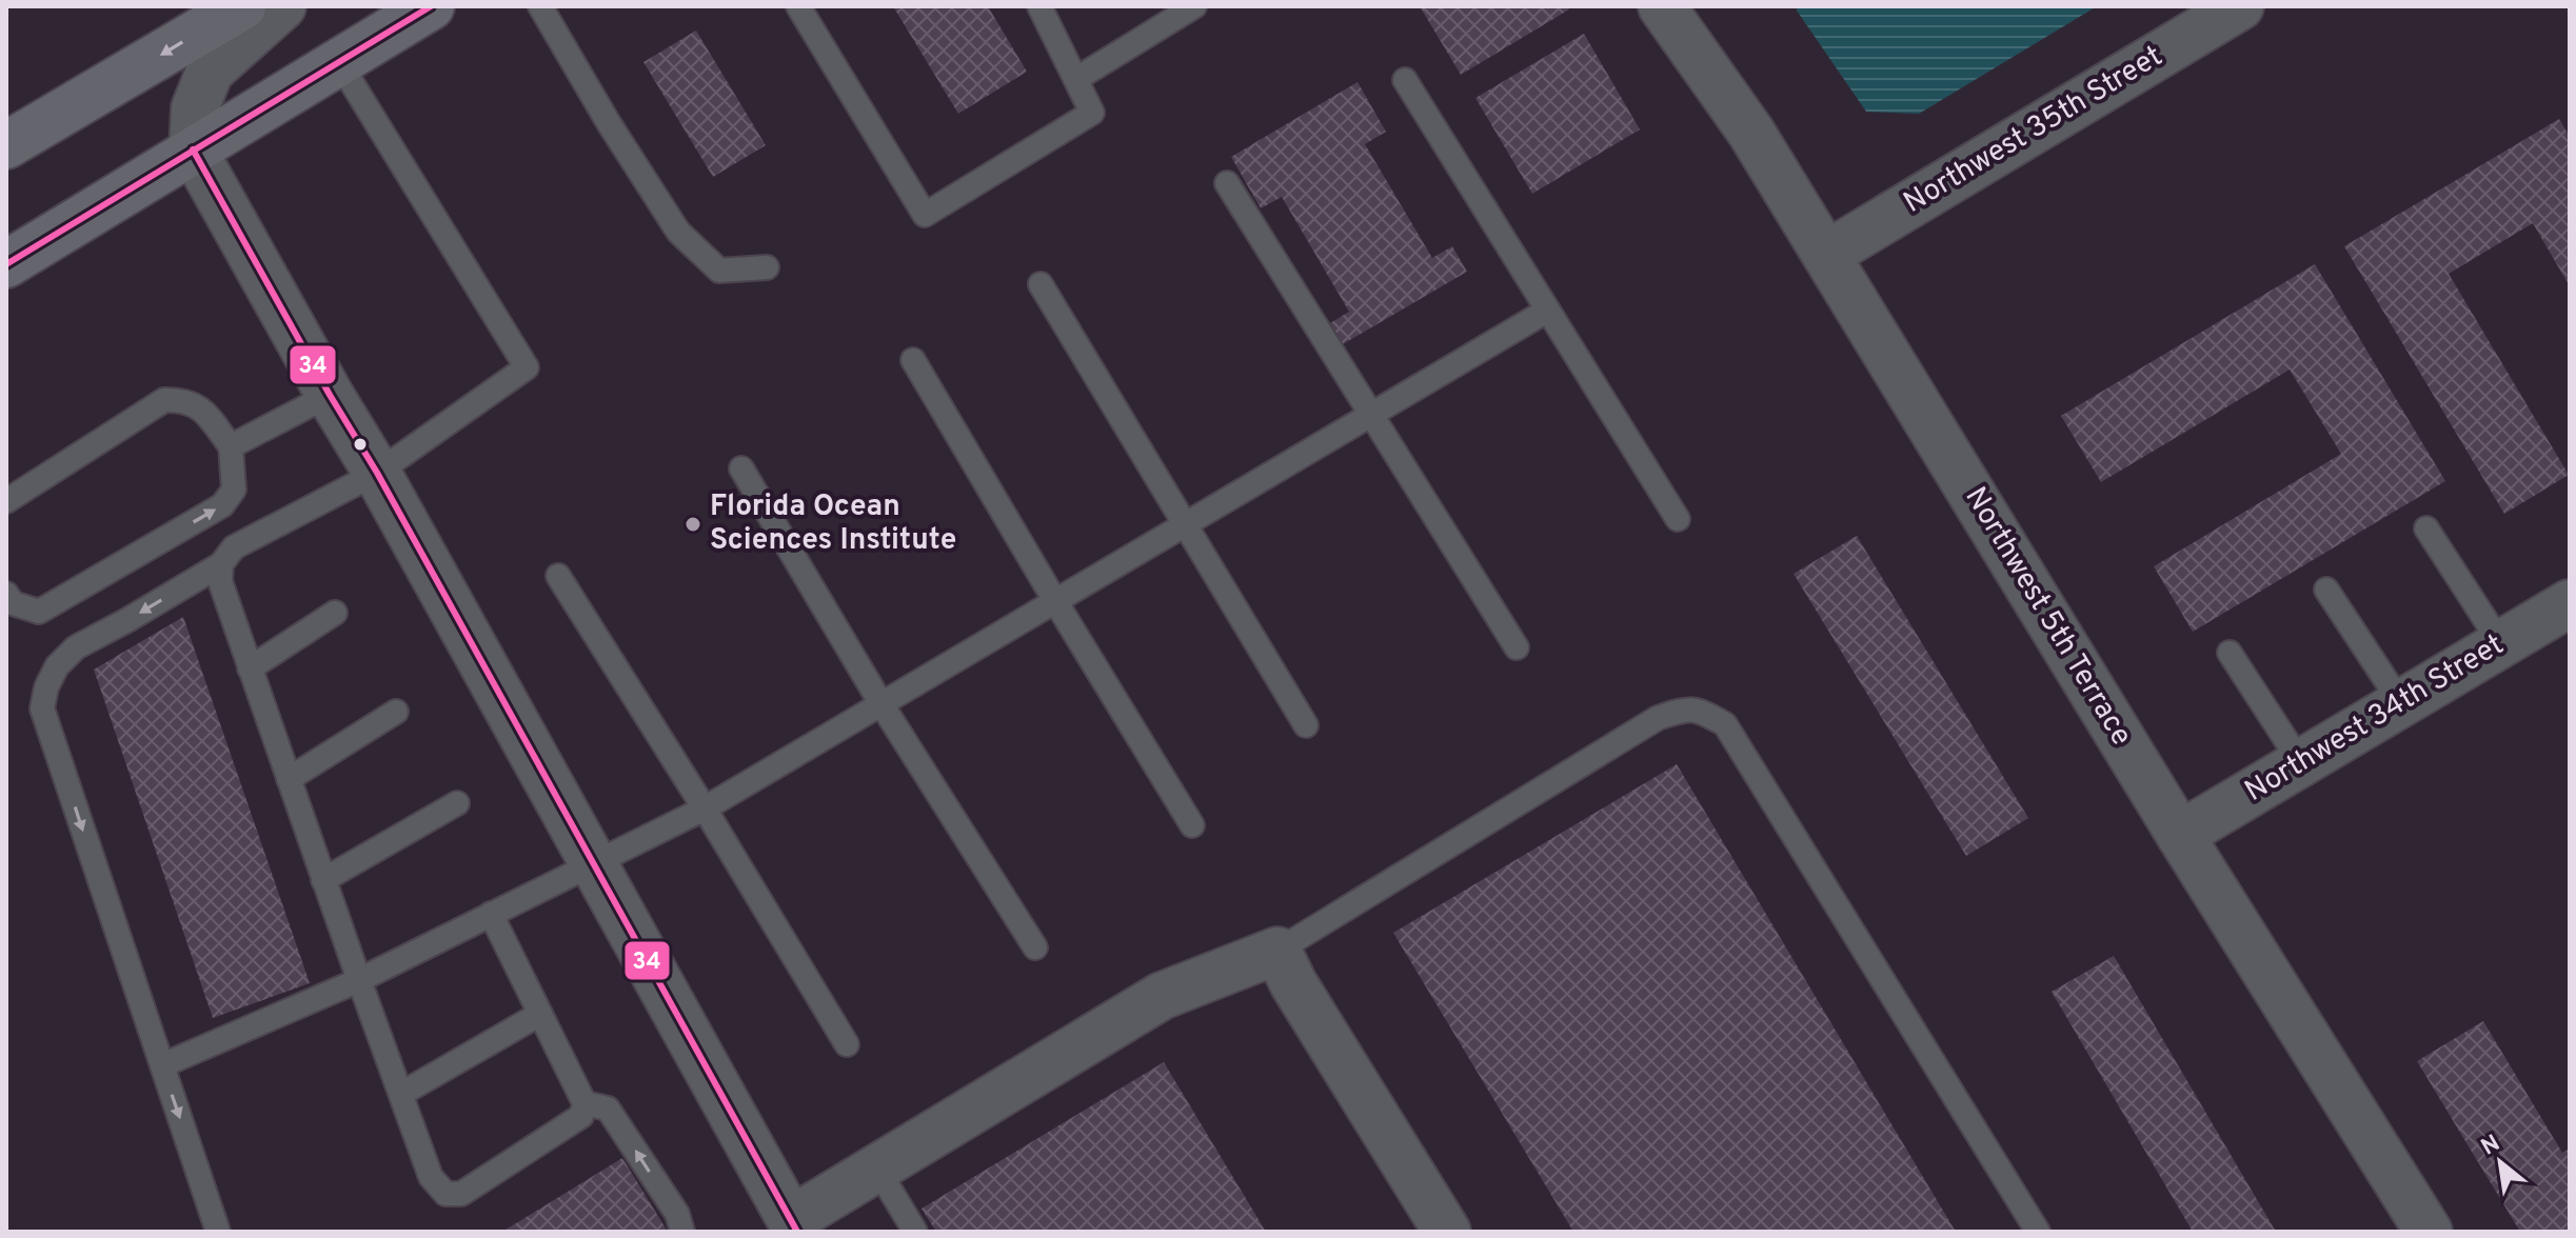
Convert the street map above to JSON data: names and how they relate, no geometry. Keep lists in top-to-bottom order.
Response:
{
  "streets": {
    "street": ["Northwest 35th Street", "Northwest 5th Terrace", "Northwest 34th Street"]
  },
  "crossings": [
    ["Northwest 35th Street", "Northwest 5th Terrace"],
    ["Northwest 5th Terrace", "Northwest 34th Street"]
  ],
  "places": ["Florida Ocean Sciences Institute"],
  "lines": ["transit line 34"],
  "north": "top left"
}
